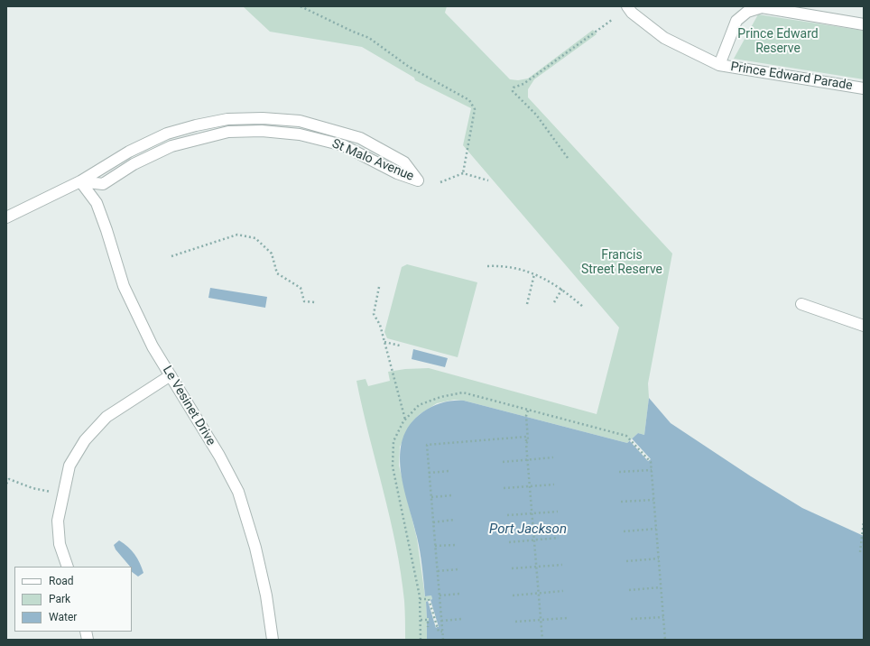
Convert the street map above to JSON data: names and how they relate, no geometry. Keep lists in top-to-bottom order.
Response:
{
  "streets": {
    "street": ["Prince Edward Parade", "St Malo Avenue", "Le Vesinet Drive"]
  },
  "crossings": [
    ["St Malo Avenue", "Le Vesinet Drive"]
  ],
  "water": ["Port Jackson"],
  "parks": ["Prince Edward Reserve", "Francis Street Reserve"],
  "legend": ["Road", "Park", "Water"]
}
